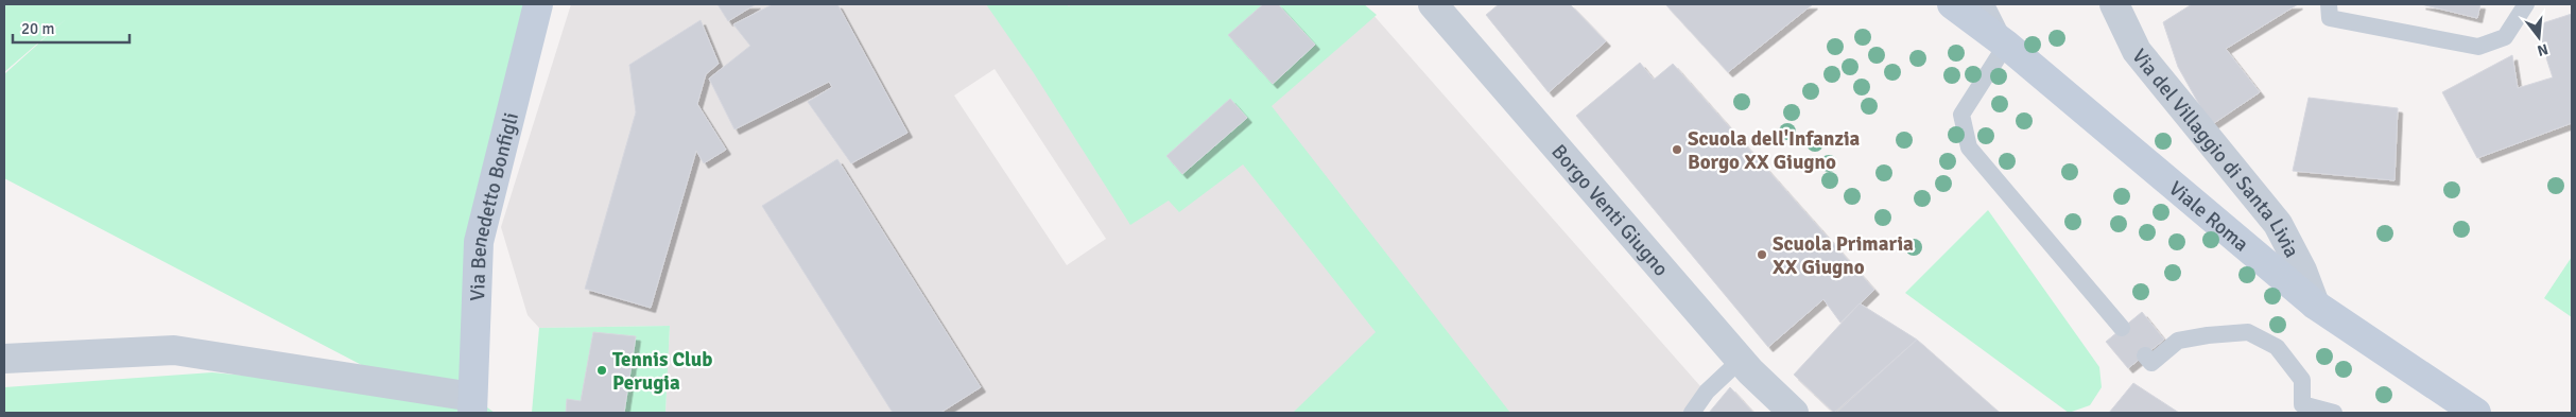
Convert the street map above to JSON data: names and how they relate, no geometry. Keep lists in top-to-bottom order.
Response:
{
  "streets": {
    "street": [
      "Via del Villaggio di Santa Livia",
      "Via Benedetto Bonfigli",
      "Borgo Venti Giugno",
      "Viale Roma"
    ]
  },
  "crossings": [
    ["Via del Villaggio di Santa Livia", "Viale Roma"]
  ],
  "places": ["Scuola dell'Infanzia Borgo XX Giugno", "Scuola Primaria XX Giugno", "Tennis Club Perugia"],
  "scale_bar": "20 m",
  "north": "bottom"
}
